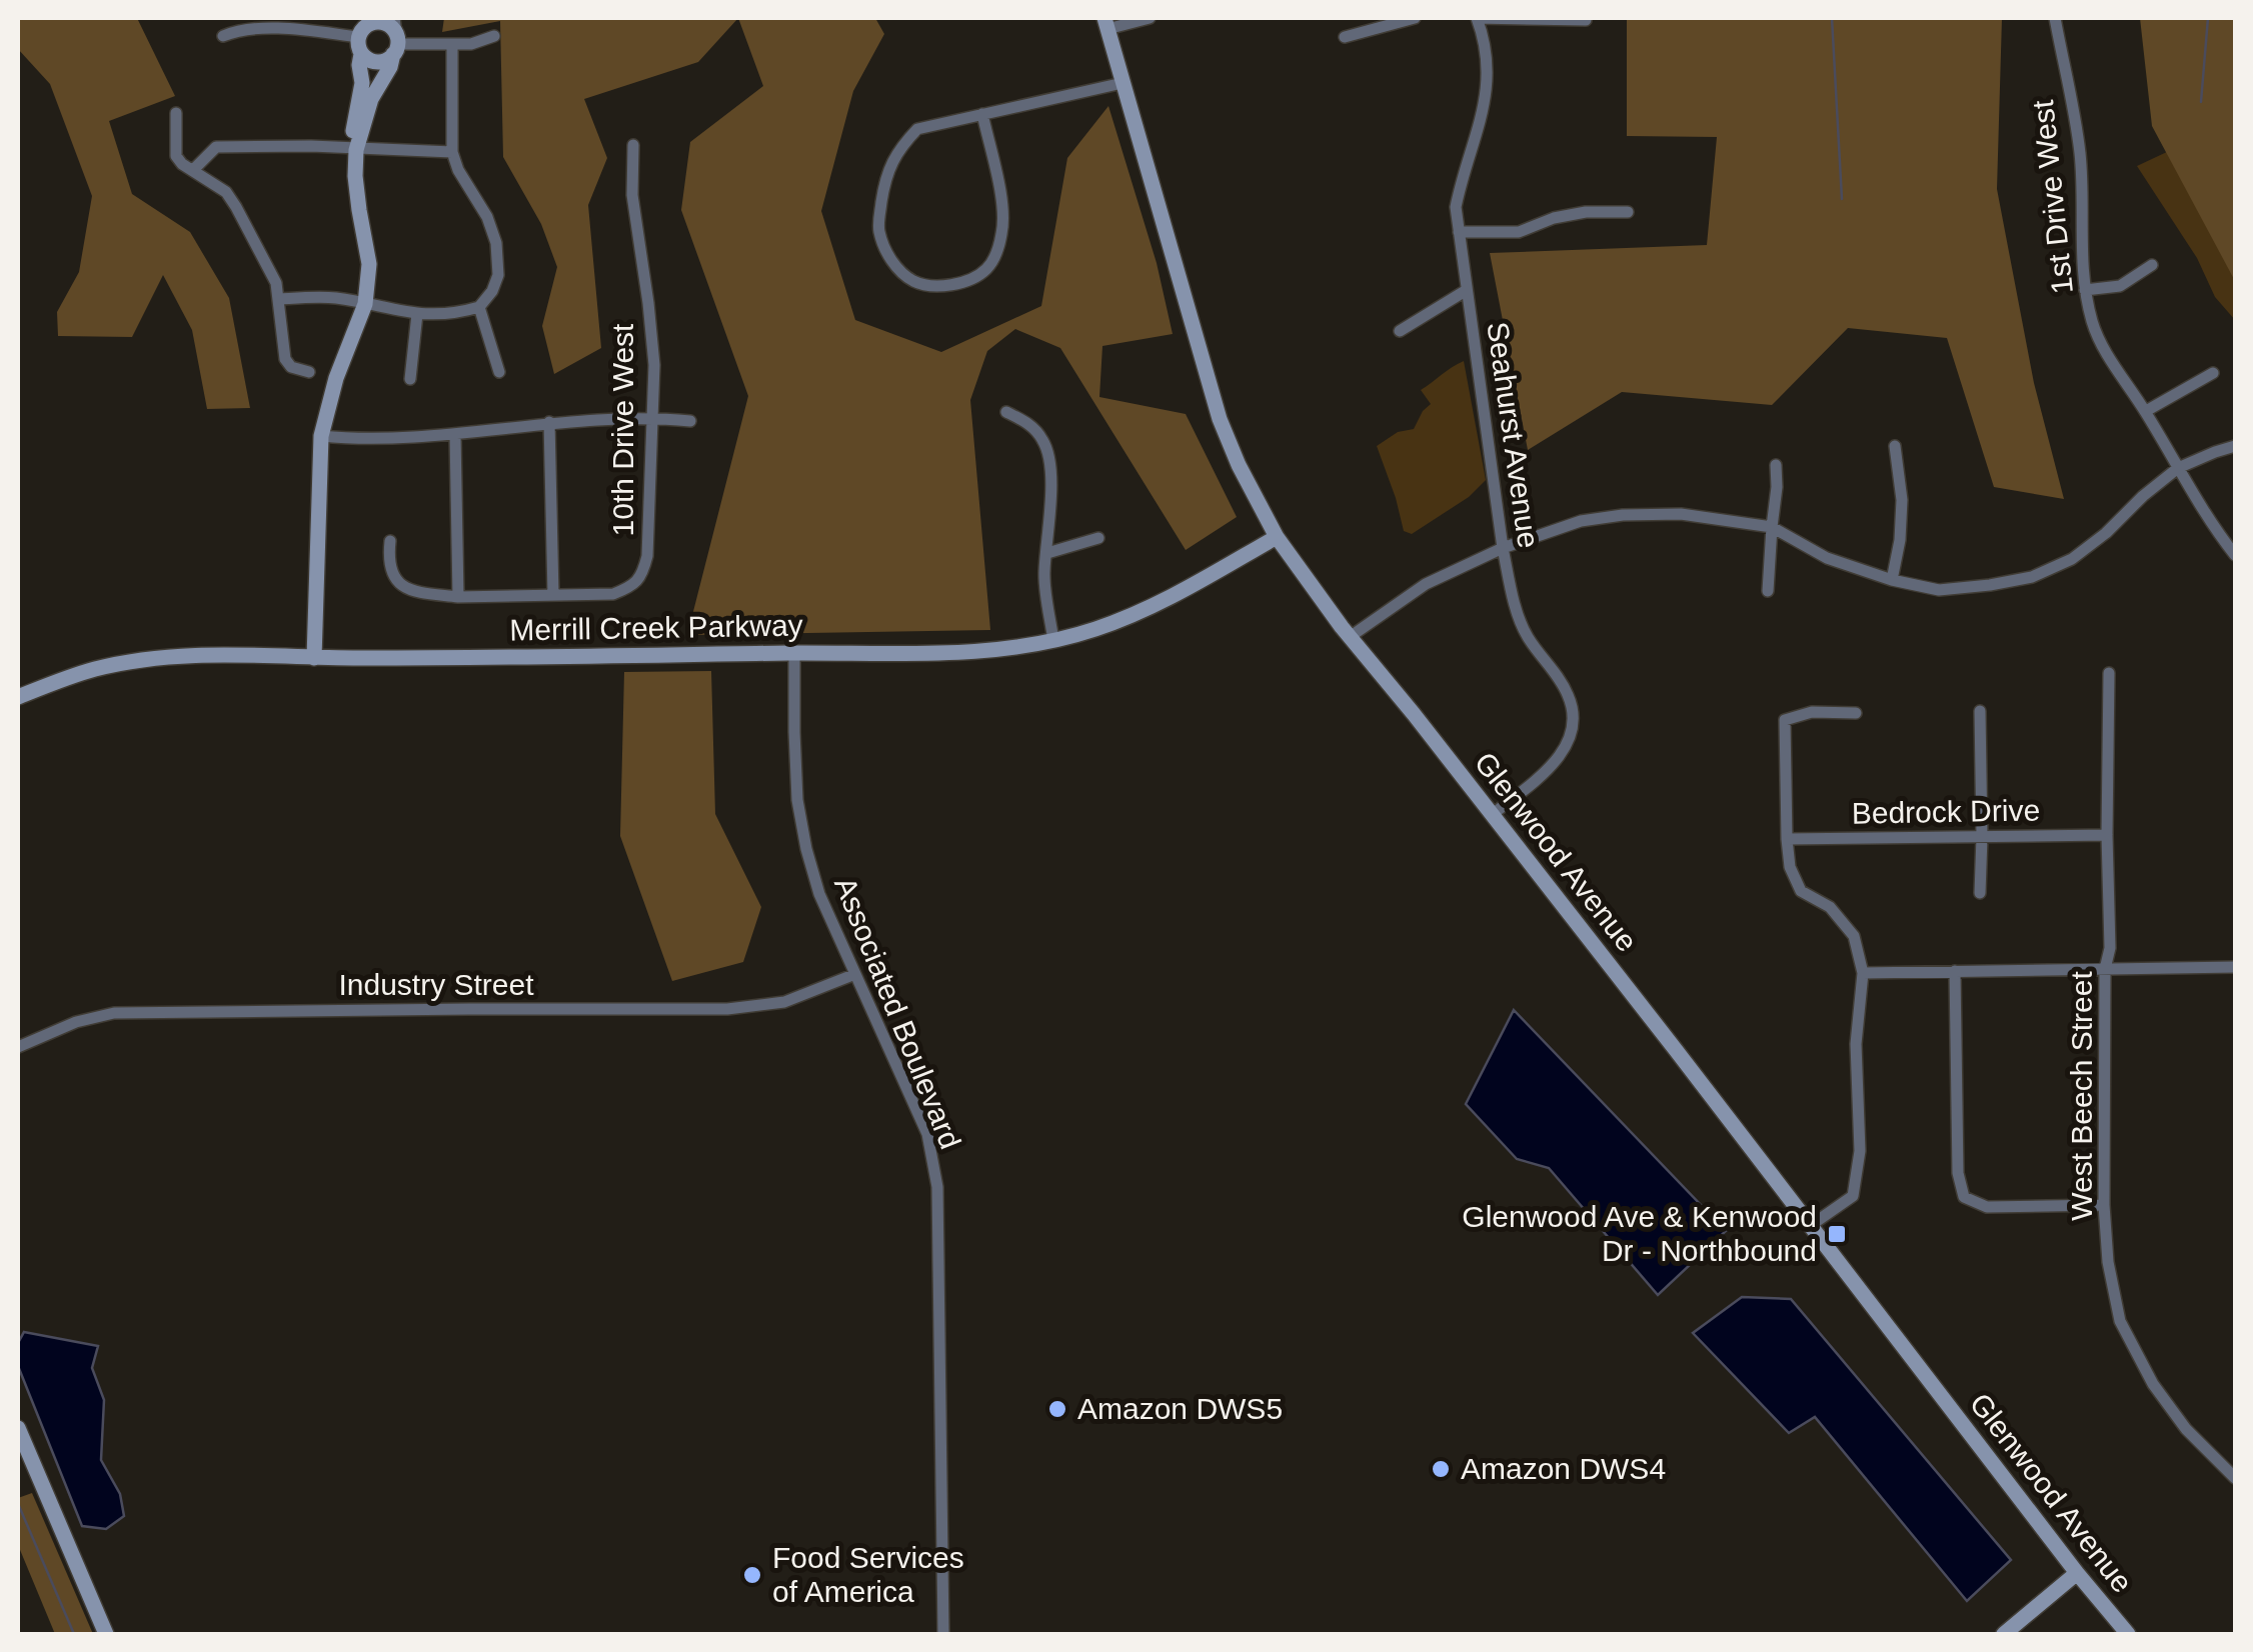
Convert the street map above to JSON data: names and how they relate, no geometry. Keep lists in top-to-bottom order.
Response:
{
  "streets": {
    "street": [
      "1st Drive West",
      "10th Drive West",
      "Seahurst Avenue",
      "Merrill Creek Parkway",
      "Bedrock Drive",
      "Glenwood Avenue",
      "Industry Street",
      "Associated Boulevard",
      "West Beech Street"
    ]
  },
  "crossings": [
    ["Seahurst Avenue", "Glenwood Avenue"],
    ["Merrill Creek Parkway", "Glenwood Avenue"],
    ["Merrill Creek Parkway", "Associated Boulevard"],
    ["Bedrock Drive", "West Beech Street"],
    ["Industry Street", "Associated Boulevard"]
  ],
  "places": {
    "transit": ["Glenwood Ave & Kenwood Dr - Northbound"],
    "other": ["Amazon DWS5", "Amazon DWS4", "Food Services of America"]
  }
}
